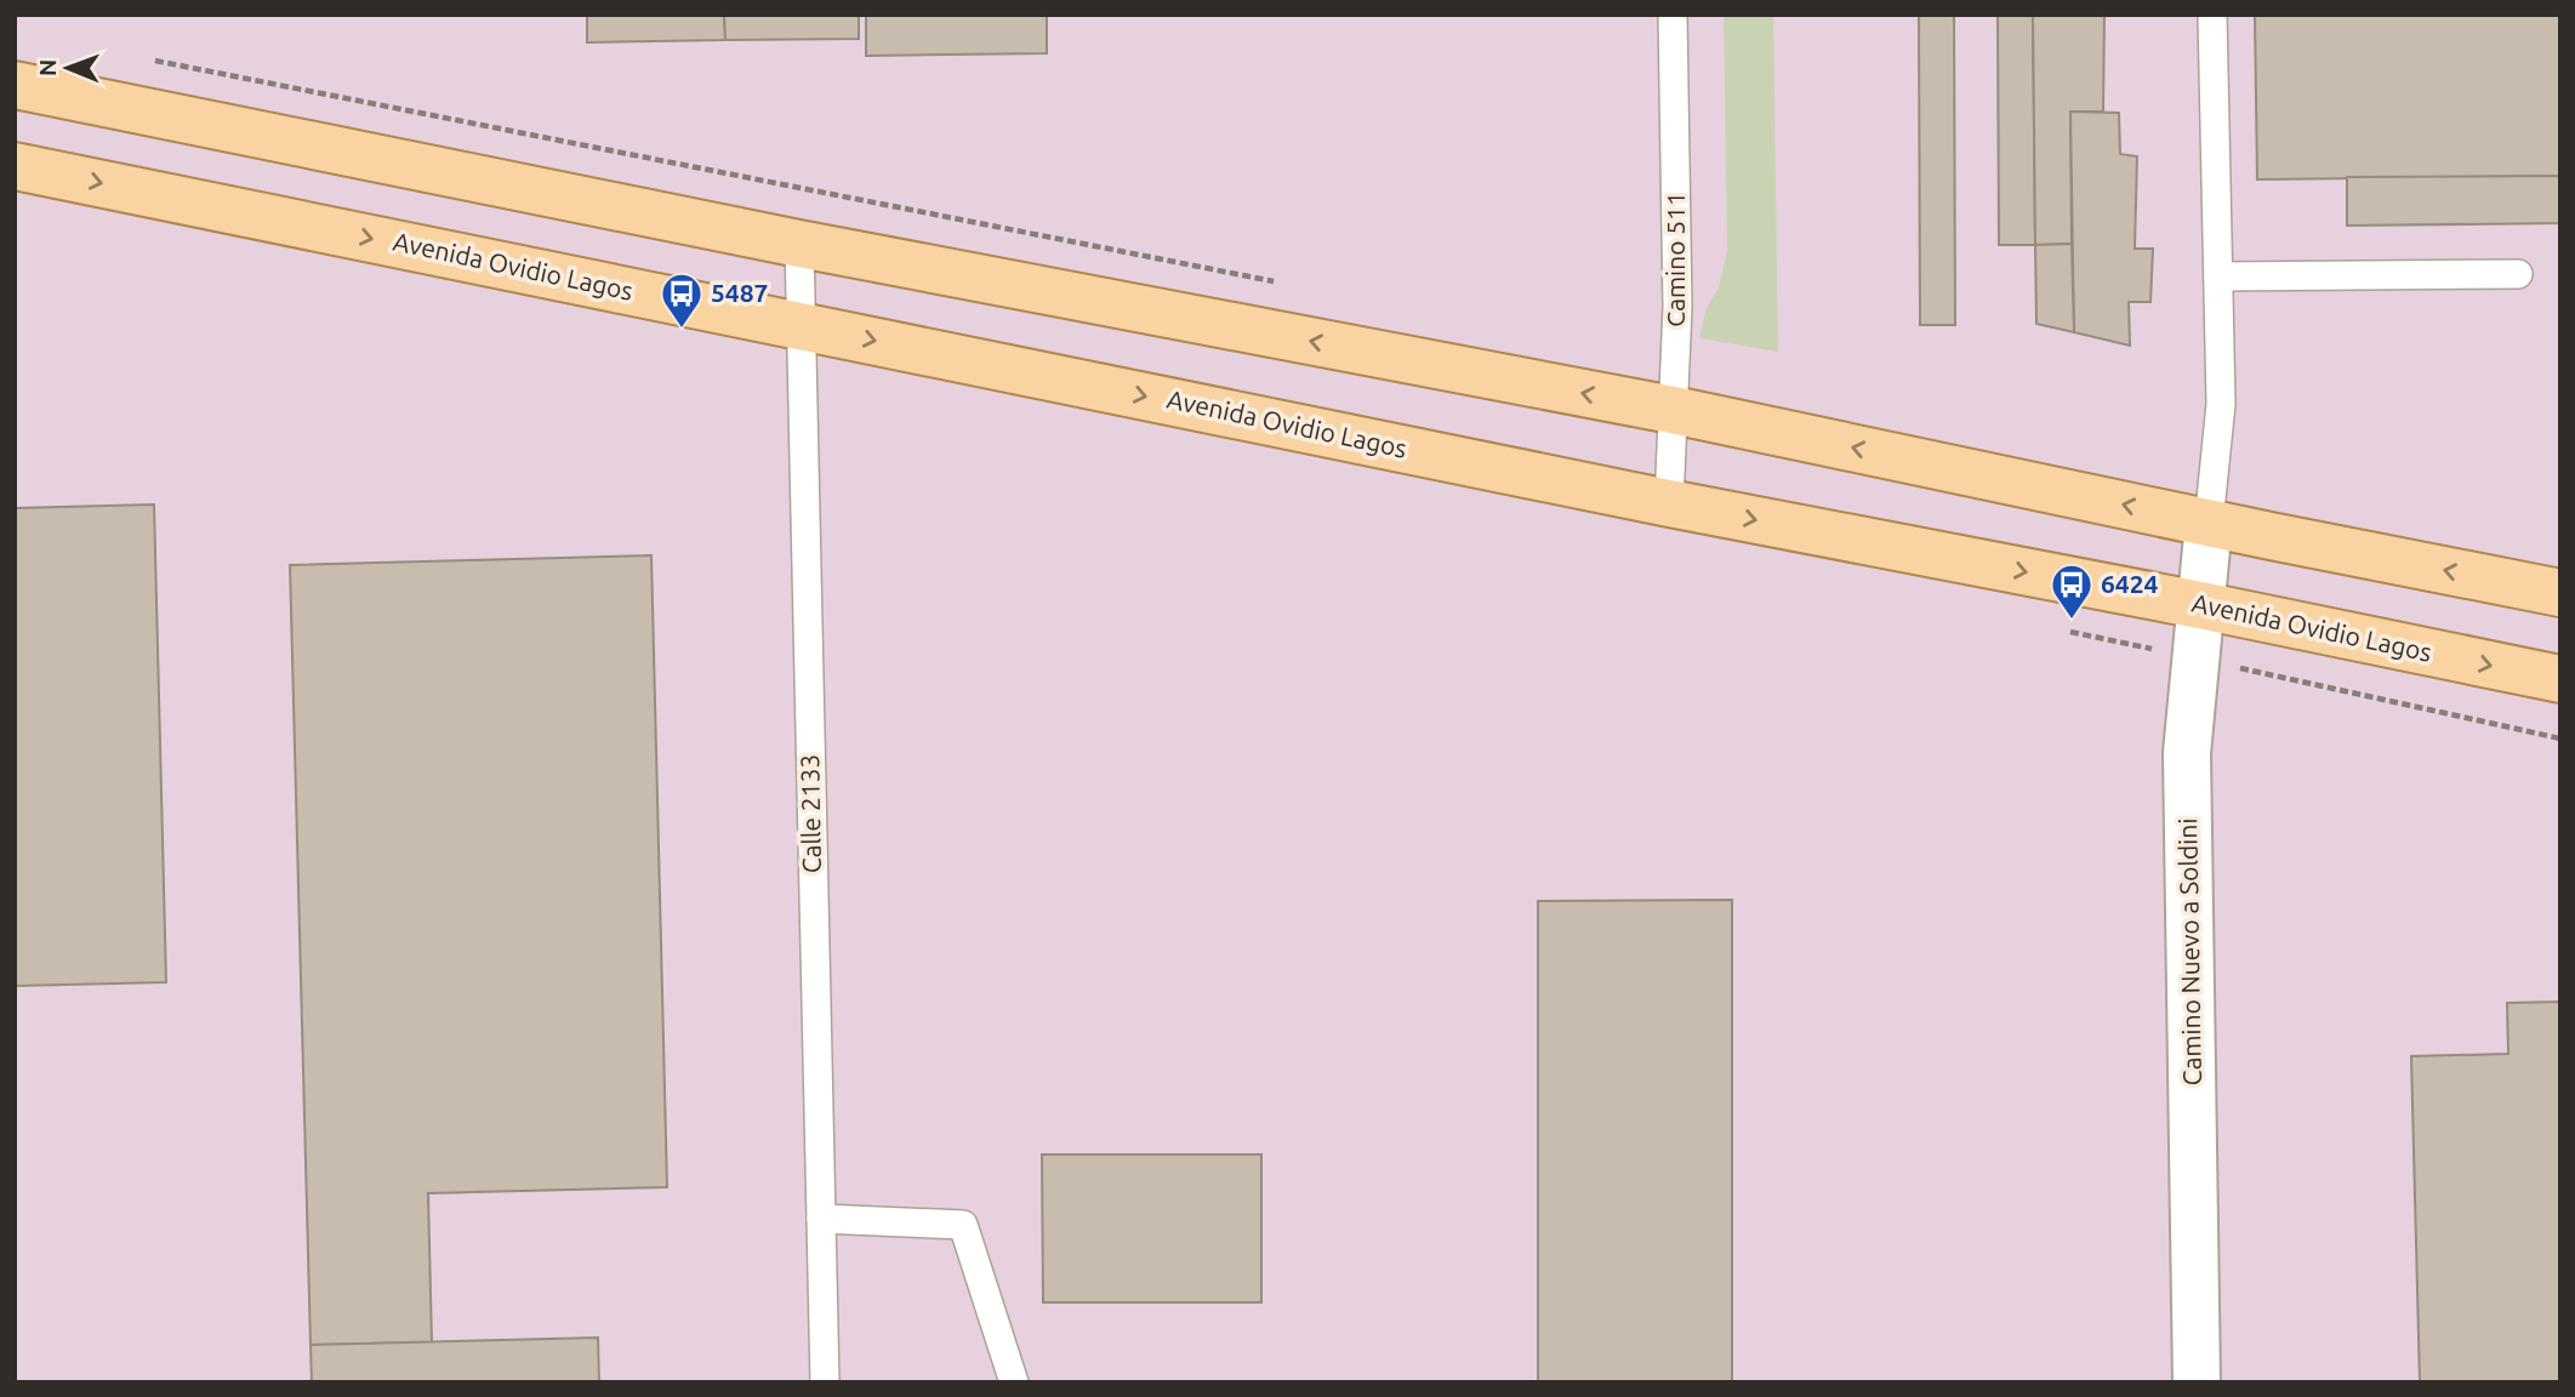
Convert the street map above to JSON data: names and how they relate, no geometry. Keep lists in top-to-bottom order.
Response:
{
  "streets": {
    "main road": ["Avenida Ovidio Lagos"],
    "street": ["Camino Nuevo a Soldini"],
    "lane": ["Camino 511", "Calle 2133"]
  },
  "crossings": [
    ["Camino 511", "Avenida Ovidio Lagos"],
    ["Avenida Ovidio Lagos", "Calle 2133"],
    ["Avenida Ovidio Lagos", "Camino Nuevo a Soldini"]
  ],
  "places": {
    "bus stop": ["5487", "6424"]
  },
  "north": "left"
}
